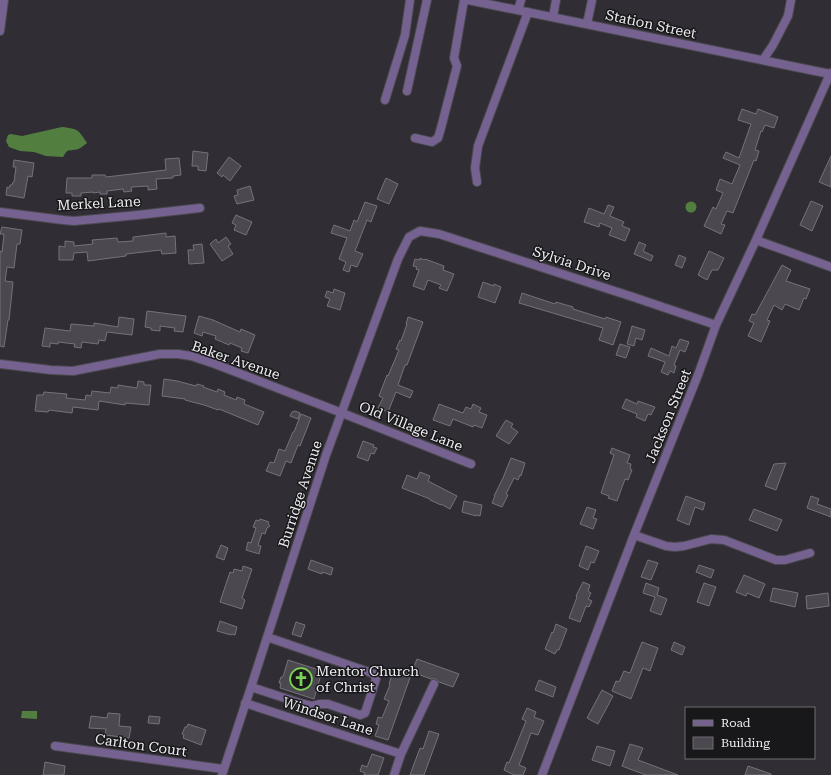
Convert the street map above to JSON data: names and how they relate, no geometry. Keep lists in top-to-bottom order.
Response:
{
  "streets": {
    "street": [
      "Station Street",
      "Merkel Lane",
      "Sylvia Drive",
      "Baker Avenue",
      "Jackson Street",
      "Old Village Lane",
      "Burridge Avenue",
      "Windsor Lane",
      "Carlton Court"
    ]
  },
  "crossings": [
    ["Station Street", "Jackson Street"],
    ["Sylvia Drive", "Jackson Street"],
    ["Sylvia Drive", "Burridge Avenue"],
    ["Baker Avenue", "Old Village Lane"],
    ["Baker Avenue", "Burridge Avenue"],
    ["Old Village Lane", "Burridge Avenue"],
    ["Burridge Avenue", "Windsor Lane"],
    ["Burridge Avenue", "Carlton Court"]
  ],
  "places": {
    "church": ["Mentor Church of Christ"]
  },
  "legend": ["Road", "Building"]
}
